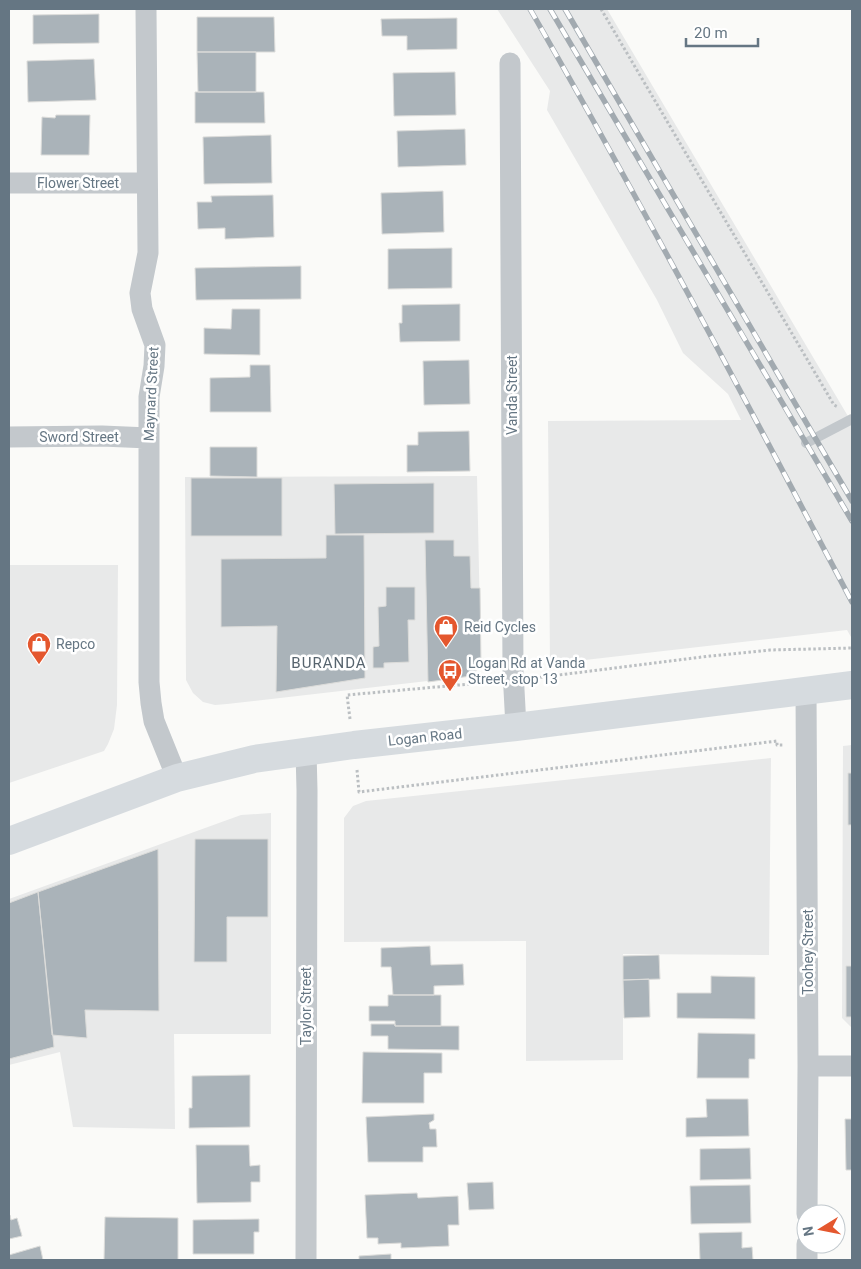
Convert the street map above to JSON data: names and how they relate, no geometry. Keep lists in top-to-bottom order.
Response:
{
  "streets": {
    "main road": ["Logan Road"],
    "street": [
      "Flower Street",
      "Maynard Street",
      "Vanda Street",
      "Sword Street",
      "Toohey Street",
      "Taylor Street"
    ]
  },
  "crossings": [
    ["Flower Street", "Maynard Street"],
    ["Maynard Street", "Sword Street"],
    ["Maynard Street", "Logan Road"],
    ["Vanda Street", "Logan Road"],
    ["Logan Road", "Toohey Street"],
    ["Logan Road", "Taylor Street"]
  ],
  "districts": ["BURANDA"],
  "places": {
    "shop": ["Reid Cycles", "Repco"],
    "bus stop": ["Logan Rd at Vanda Street, stop 13"]
  },
  "scale_bar": "20 m",
  "north": "left"
}
